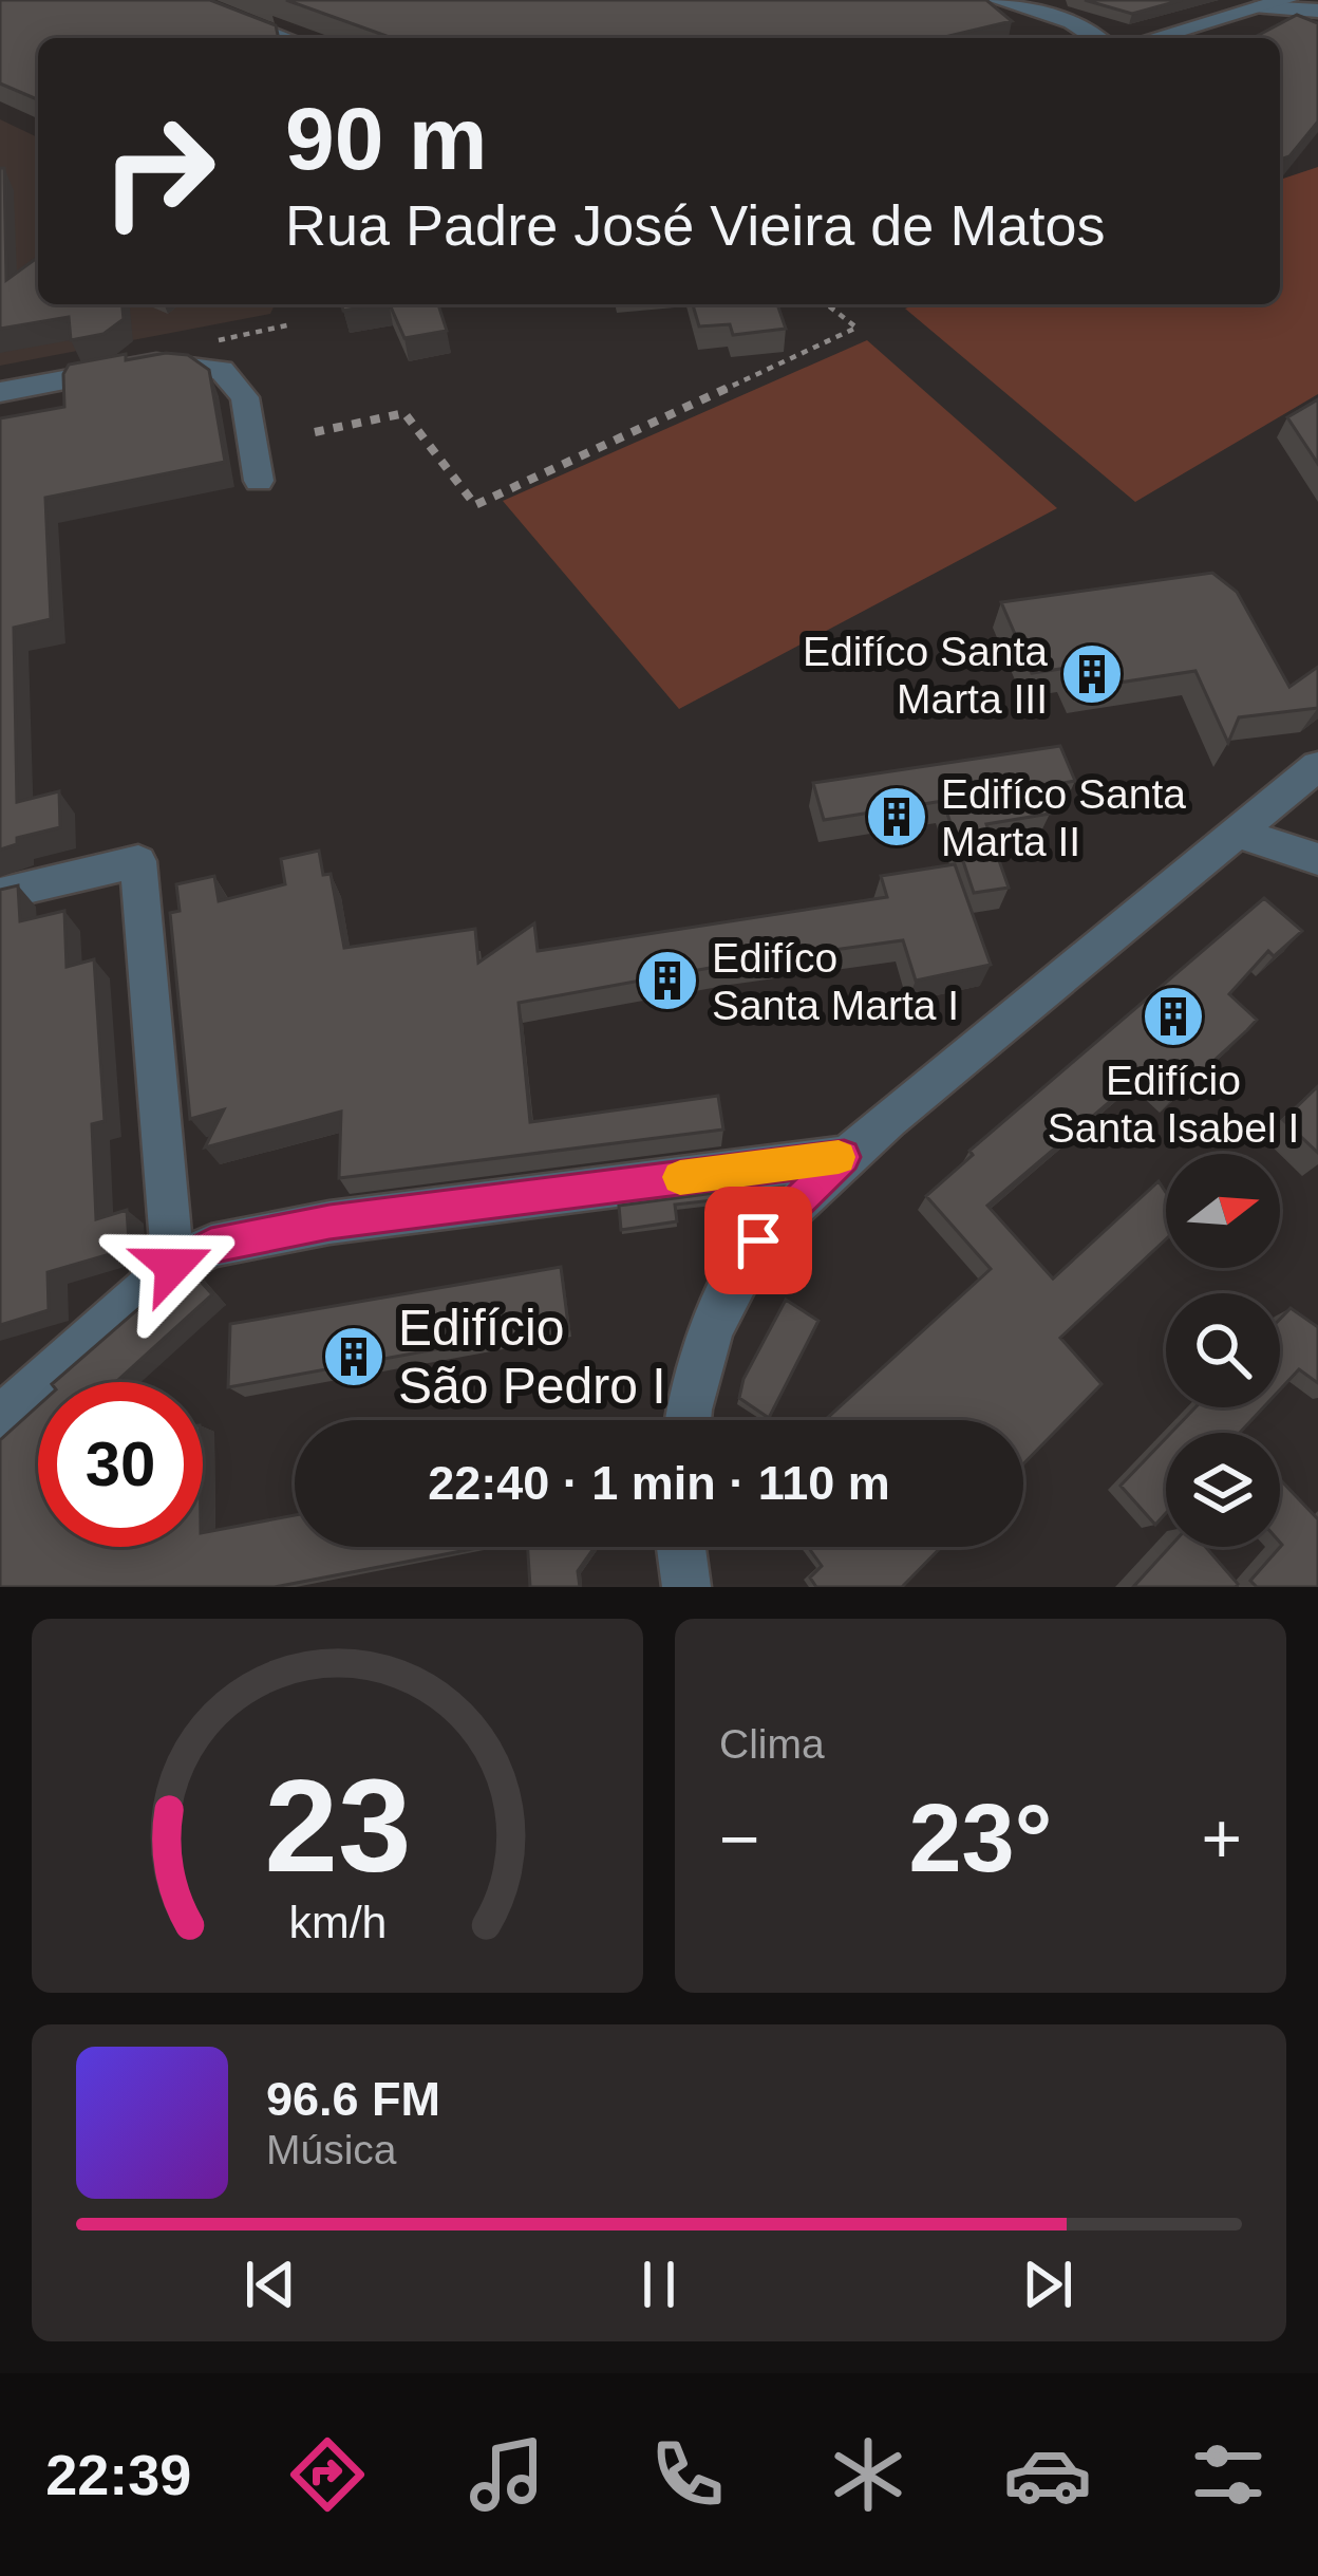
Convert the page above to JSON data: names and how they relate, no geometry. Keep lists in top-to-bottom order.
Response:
{
  "places": {
    "building": [
      "Edifíco Santa Marta III",
      "Edifíco Santa Marta II",
      "Edifíco Santa Marta I",
      "Edifício Santa Isabel I",
      "Edifício São Pedro I"
    ]
  },
  "north": "right",
  "page": {
    "turn": ["90 m", "Rua Padre José Vieira de Matos"],
    "limit": "30",
    "trip": "22:40 · 1 min · 110 m",
    "tile": "Clima",
    "heat": ["−", "23°", "+"],
    "song": ["96.6 FM", "Música"],
    "tabs": "22:39",
    "gauge": ["23", "km/h"]
  }
}
